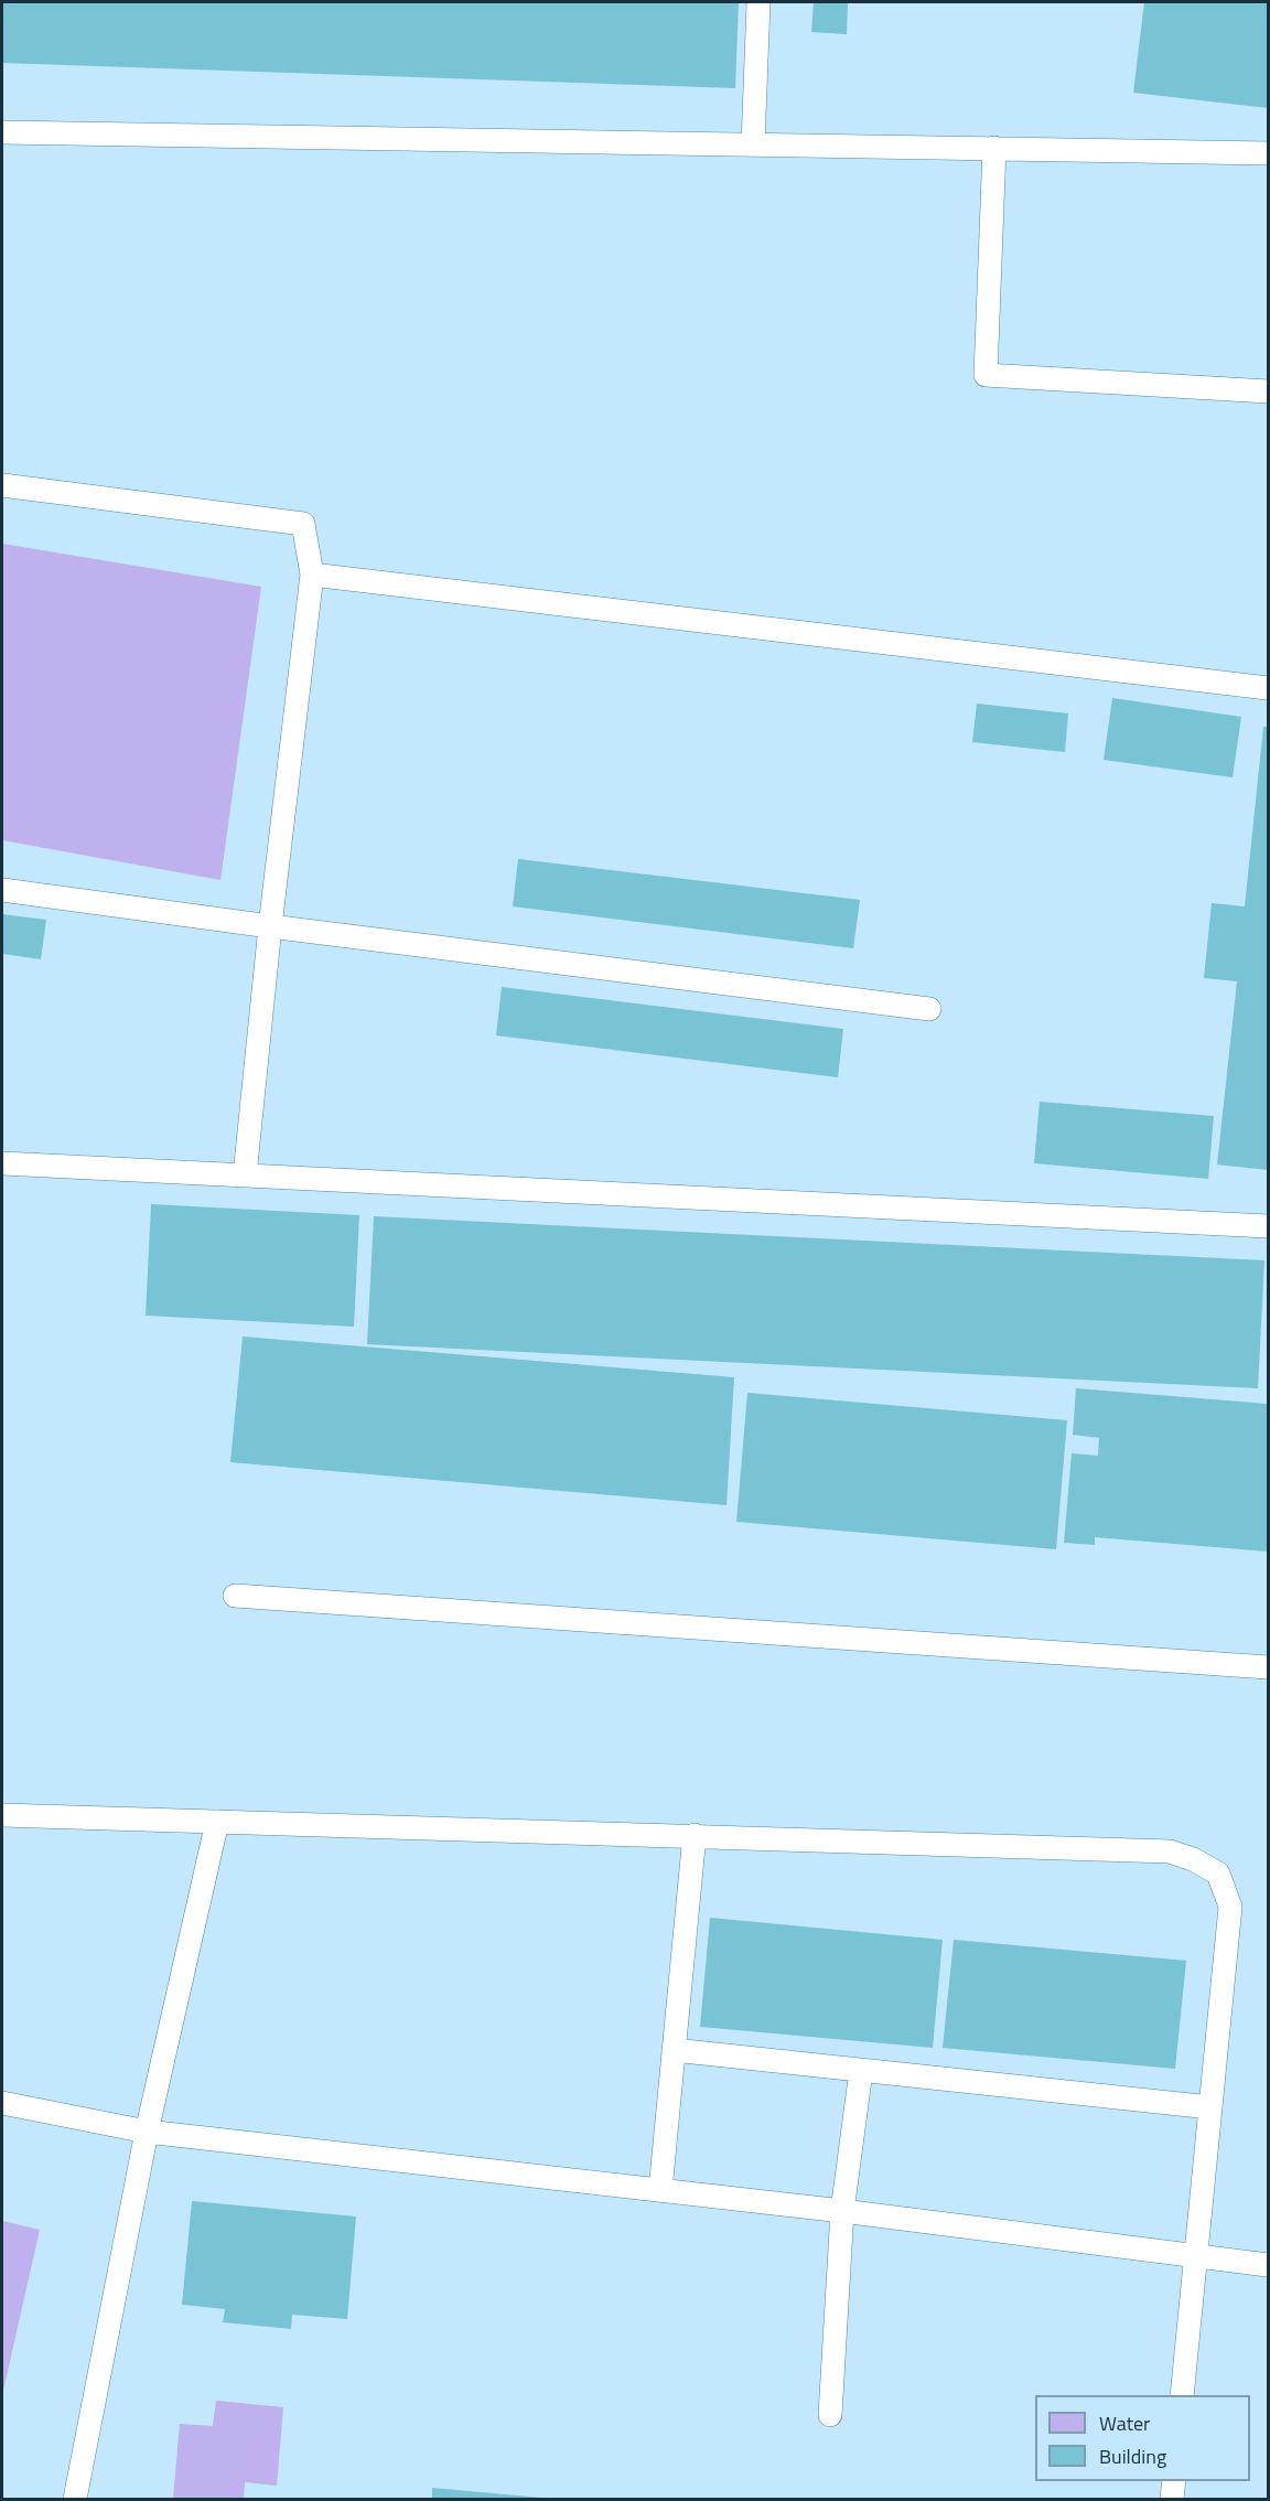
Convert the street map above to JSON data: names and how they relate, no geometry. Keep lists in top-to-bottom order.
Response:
{
  "legend": ["Water", "Building"]
}
